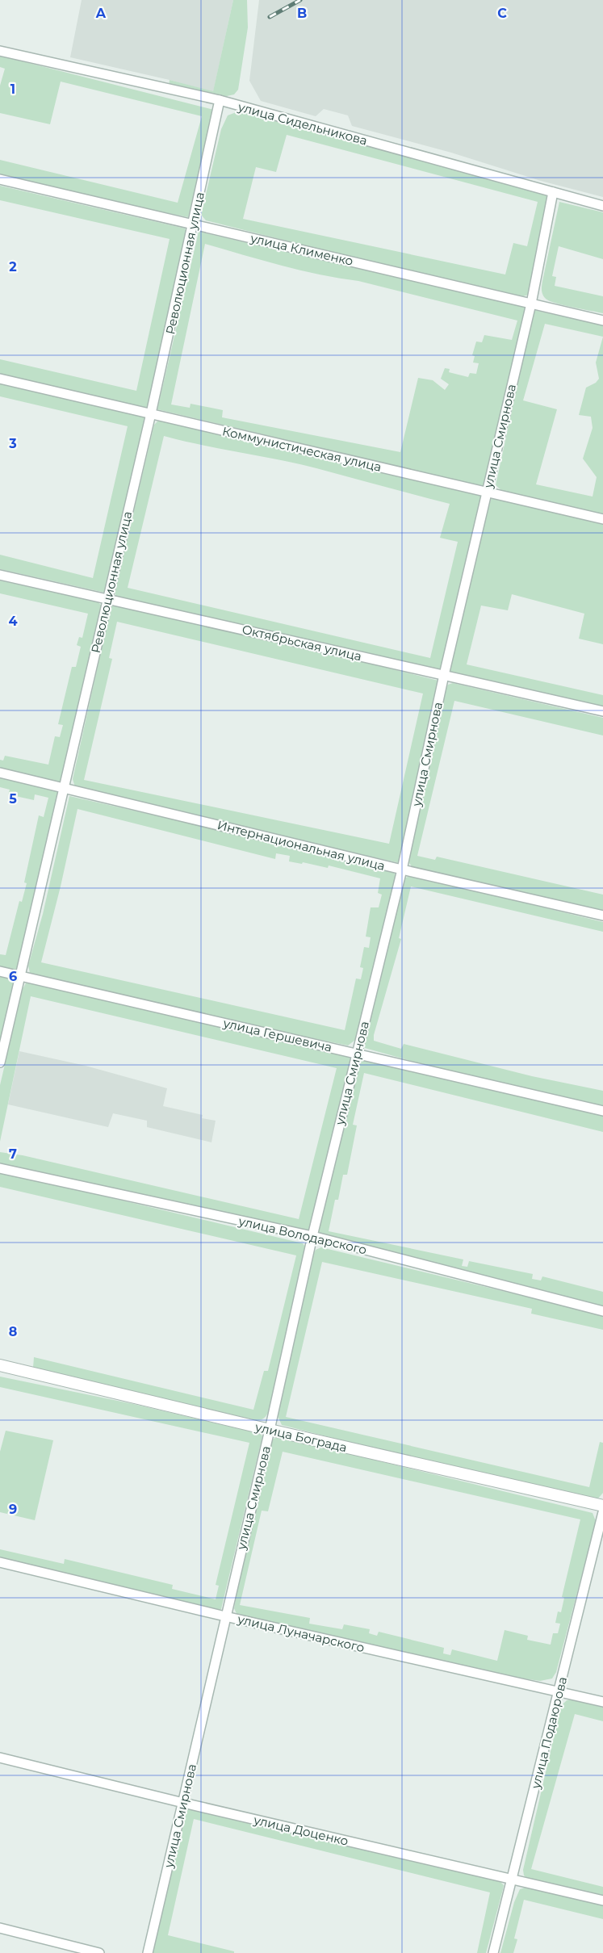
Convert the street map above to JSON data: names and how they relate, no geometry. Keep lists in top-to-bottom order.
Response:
{
  "streets": {
    "street": [
      "улица Сидельникова",
      "улица Клименко",
      "Революционная улица",
      "улица Смирнова",
      "Коммунистическая улица",
      "Октябрьская улица",
      "Интернациональная улица",
      "улица Гершевича",
      "улица Володарского",
      "улица Бограда",
      "улица Луначарского",
      "улица Подаюрова",
      "улица Доценко"
    ]
  },
  "crossings": [
    ["улица Сидельникова", "Революционная улица"],
    ["улица Сидельникова", "улица Смирнова"],
    ["улица Клименко", "Революционная улица"],
    ["улица Клименко", "улица Смирнова"],
    ["Революционная улица", "Коммунистическая улица"],
    ["Революционная улица", "Октябрьская улица"],
    ["Революционная улица", "Интернациональная улица"],
    ["Революционная улица", "улица Гершевича"],
    ["улица Смирнова", "Коммунистическая улица"],
    ["улица Смирнова", "Октябрьская улица"],
    ["улица Смирнова", "Интернациональная улица"],
    ["улица Смирнова", "улица Гершевича"],
    ["улица Смирнова", "улица Володарского"],
    ["улица Смирнова", "улица Бограда"],
    ["улица Смирнова", "улица Луначарского"],
    ["улица Смирнова", "улица Доценко"],
    ["улица Луначарского", "улица Подаюрова"],
    ["улица Подаюрова", "улица Доценко"]
  ],
  "grid": {
    "columns": ["A", "B", "C"],
    "rows": [
      "1",
      "2",
      "3",
      "4",
      "5",
      "6",
      "7",
      "8",
      "9"
    ]
  }
}
